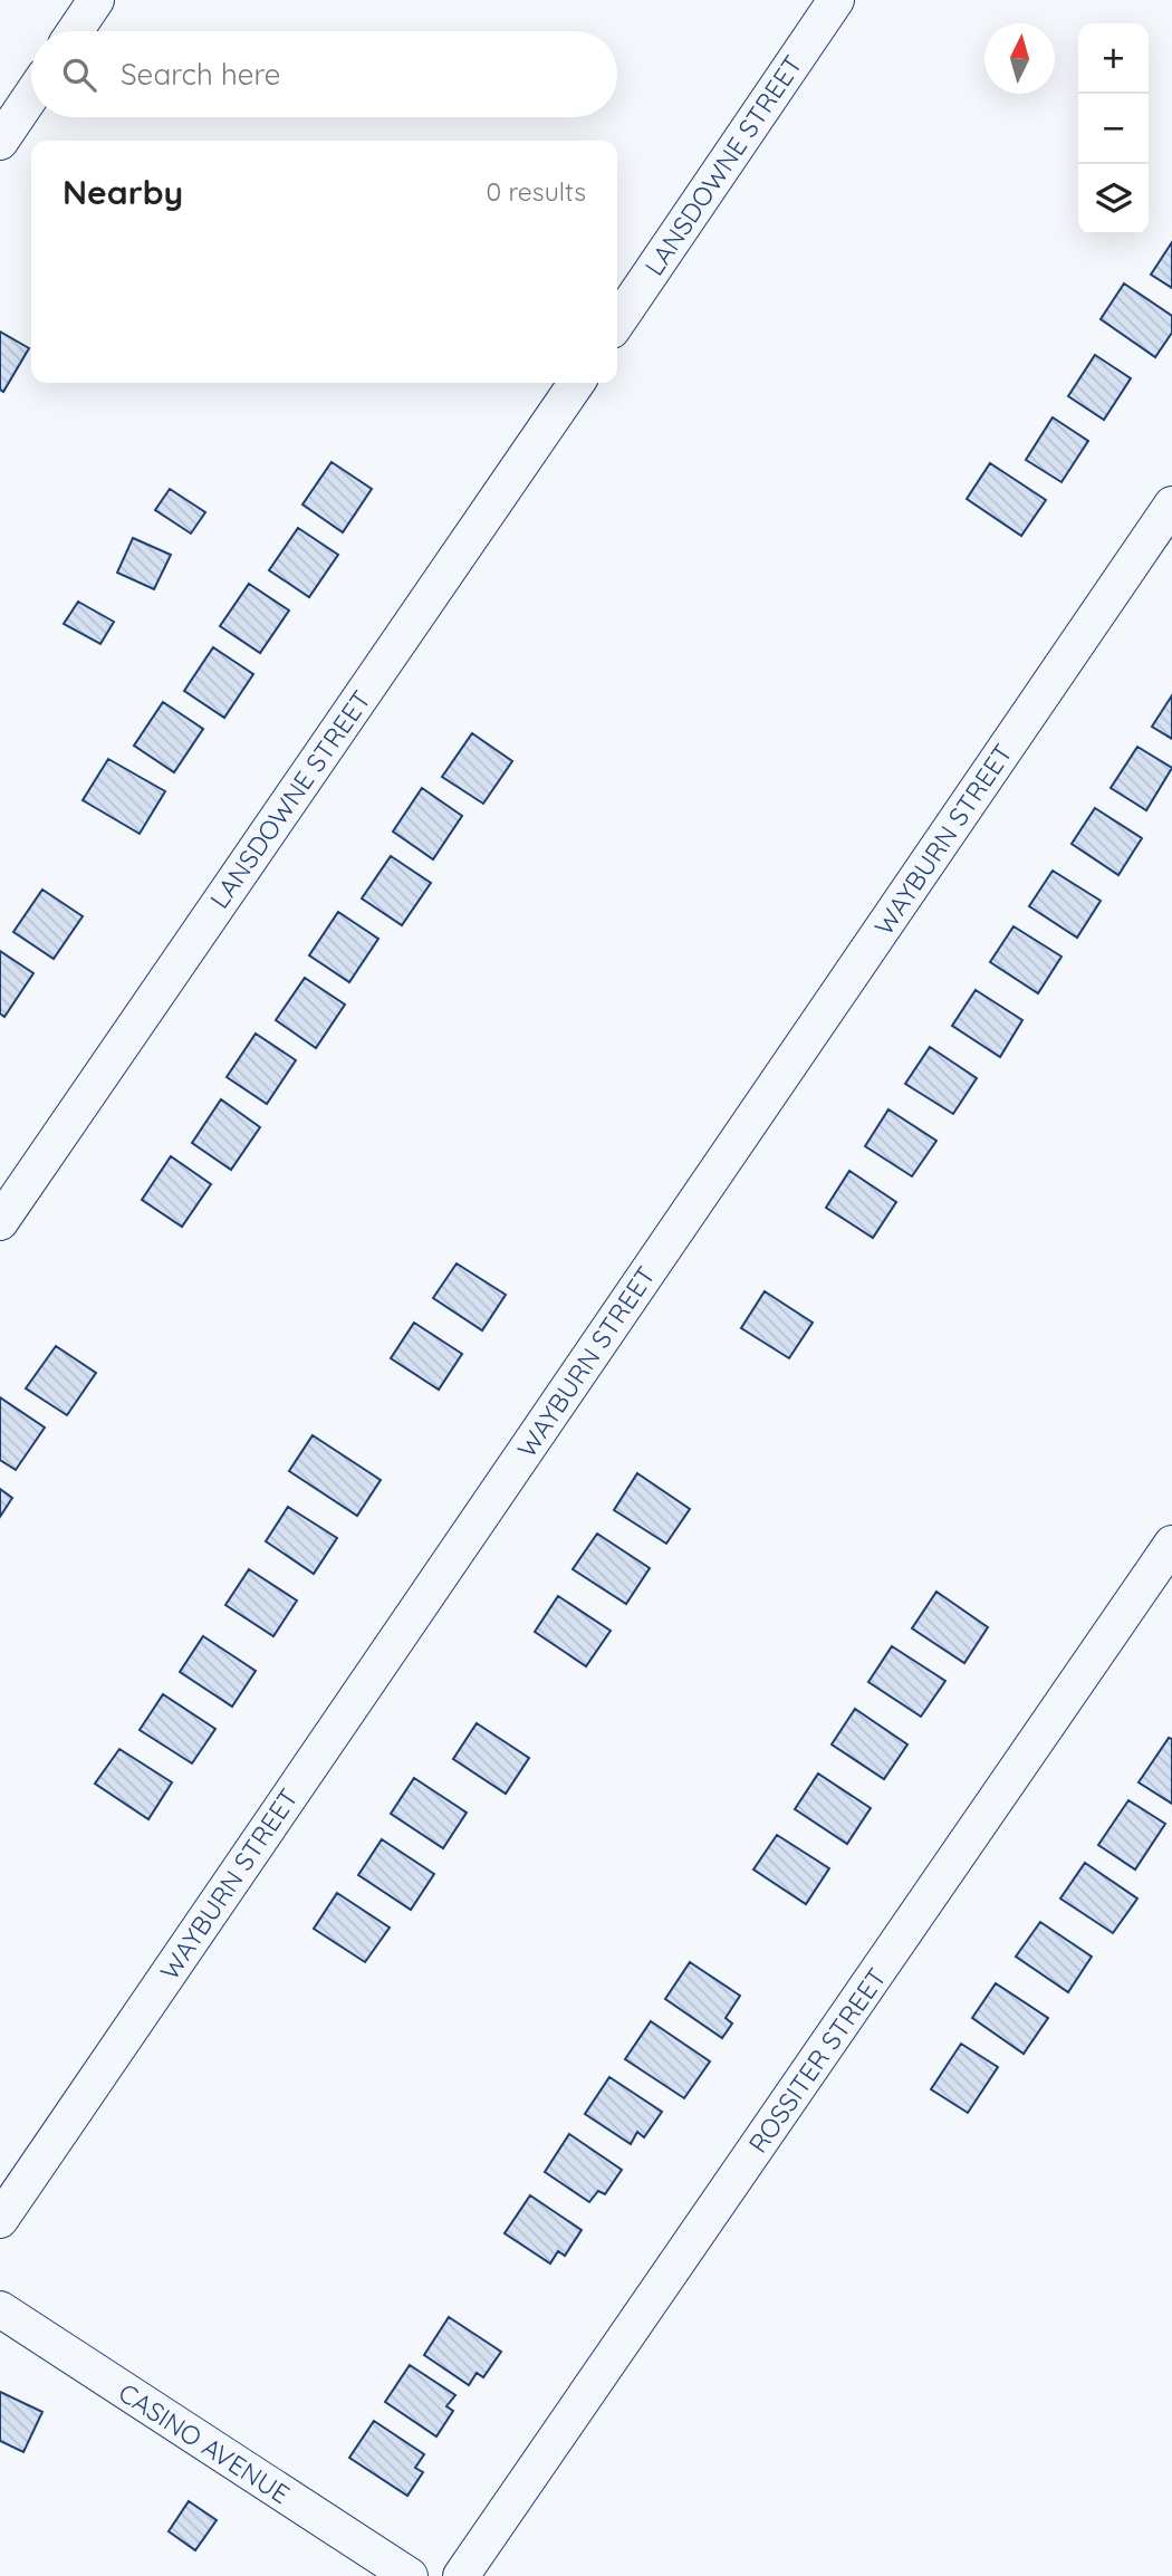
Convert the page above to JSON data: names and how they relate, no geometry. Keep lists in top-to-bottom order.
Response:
{
  "streets": {
    "street": [
      "LANSDOWNE STREET",
      "WAYBURN STREET",
      "ROSSITER STREET",
      "CASINO AVENUE"
    ]
  },
  "north": "top",
  "page": {
    "map_buttons": ["+", "−"],
    "search": "Search here",
    "heading": ["Nearby", "0 results"]
  }
}
